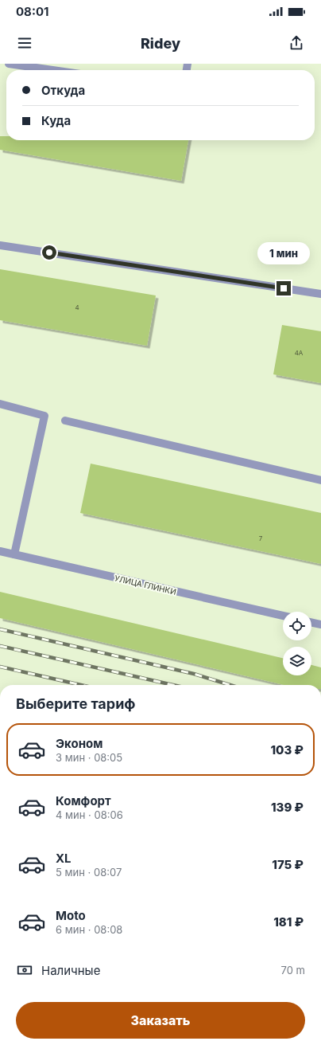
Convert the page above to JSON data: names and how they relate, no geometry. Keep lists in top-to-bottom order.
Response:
{
  "streets": {
    "street": ["УЛИЦА ГЛИНКИ"]
  },
  "house_numbers": ["4", "4А", "7"],
  "page": {
    "status": "08:01",
    "header": "Ridey",
    "banner": ["Откуда", "Куда"],
    "bubble": "1 мин",
    "heading": "Выберите тариф",
    "list": [
      {
        "name": "Эконом",
        "note": "3 мин · 08:05",
        "value": "103 ₽"
      },
      {
        "name": "Комфорт",
        "note": "4 мин · 08:06",
        "value": "139 ₽"
      },
      {
        "name": "XL",
        "note": "5 мин · 08:07",
        "value": "175 ₽"
      },
      {
        "name": "Moto",
        "note": "6 мин · 08:08",
        "value": "181 ₽"
      }
    ],
    "pay": ["Наличные", "70 m"],
    "buttons": "Заказать"
  }
}
